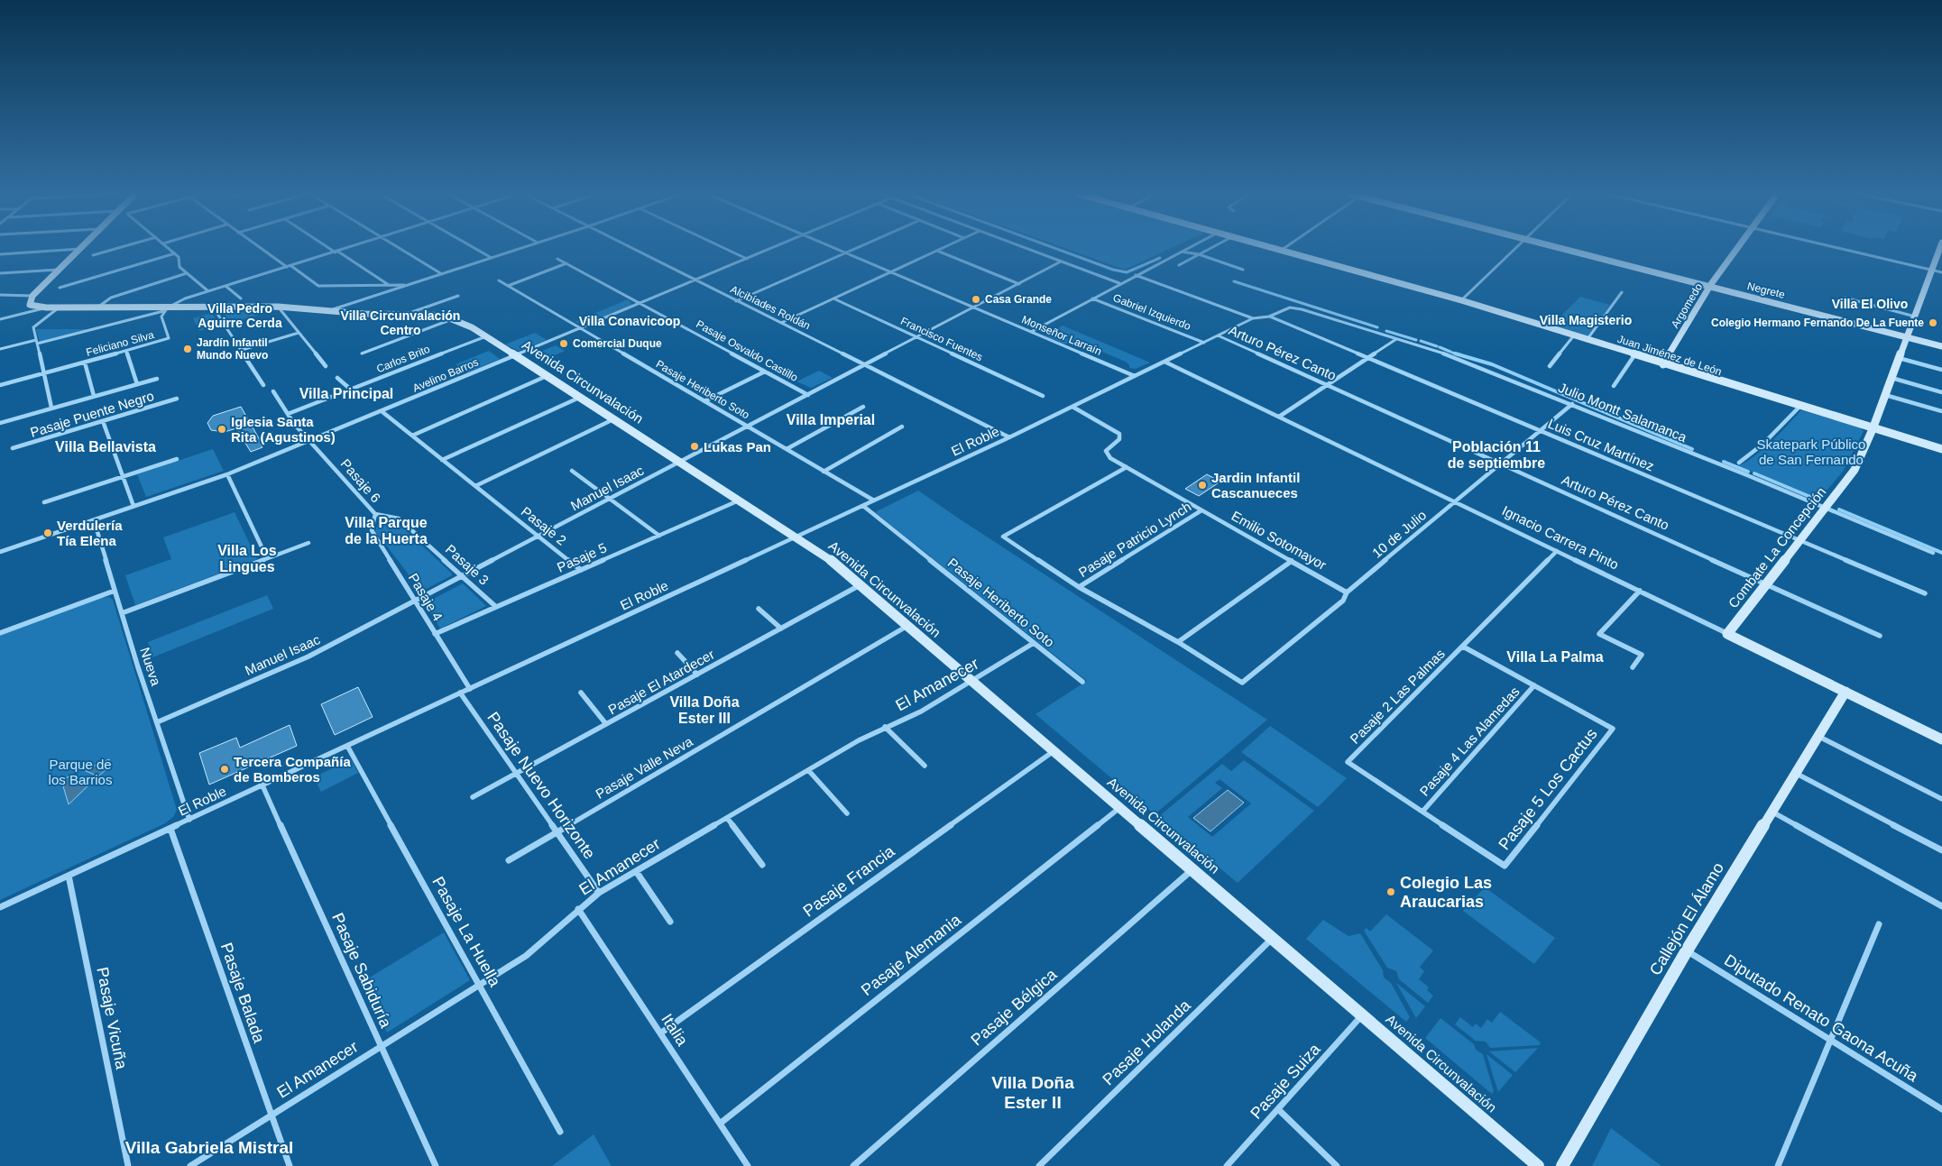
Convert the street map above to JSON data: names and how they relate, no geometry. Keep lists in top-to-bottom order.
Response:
{
  "streets": {
    "street": [
      "Negrete",
      "Argomedo",
      "Alcibíades Roldán",
      "Gabriel Izquierdo",
      "Monseñor Larraín",
      "Francisco Fuentes",
      "Feliciano Silva",
      "Pasaje Osvaldo Castillo",
      "Arturo Pérez Canto",
      "Juan Jiménez de León",
      "Carlos Brito",
      "Avelino Barros",
      "Avenida Circunvalación",
      "Pasaje Heriberto Soto",
      "Julio Montt Salamanca",
      "Pasaje Puente Negro",
      "El Roble",
      "Luis Cruz Martínez",
      "Pasaje 6",
      "Manuel Isaac",
      "Pasaje 2",
      "10 de Julio",
      "Ignacio Carrera Pinto",
      "Pasaje Patricio Lynch",
      "Emilio Sotomayor",
      "Combate La Concepción",
      "Pasaje 5",
      "Pasaje 3",
      "Pasaje 4",
      "Nueva",
      "Pasaje El Atardecer",
      "El Amanecer",
      "Pasaje 2 Las Palmas",
      "Pasaje 4 Las Alamedas",
      "Pasaje Valle Neva",
      "Pasaje Nuevo Horizonte",
      "Pasaje 5 Los Cactus",
      "Pasaje Francia",
      "Callejón El Álamo",
      "Pasaje La Huella",
      "Pasaje Alemania",
      "Pasaje Sabiduría",
      "Pasaje Balada",
      "Pasaje Bélgica",
      "Pasaje Vicuña",
      "Diputado Renato Gaona Acuña",
      "Italia",
      "Pasaje Holanda",
      "Pasaje Suiza"
    ]
  },
  "crossings": [
    ["Negrete", "Argomedo"],
    ["Negrete", "Combate La Concepción"],
    ["Argomedo", "Juan Jiménez de León"],
    ["Alcibíades Roldán", "Avelino Barros"],
    ["Alcibíades Roldán", "El Roble"],
    ["Alcibíades Roldán", "Manuel Isaac"],
    ["Gabriel Izquierdo", "El Roble"],
    ["Monseñor Larraín", "El Roble"],
    ["Monseñor Larraín", "Manuel Isaac"],
    ["Francisco Fuentes", "Manuel Isaac"],
    ["Feliciano Silva", "Avenida Circunvalación"],
    ["Pasaje Osvaldo Castillo", "Avelino Barros"],
    ["Pasaje Osvaldo Castillo", "Manuel Isaac"],
    ["Arturo Pérez Canto", "El Roble"],
    ["Arturo Pérez Canto", "10 de Julio"],
    ["Arturo Pérez Canto", "Combate La Concepción"],
    ["Juan Jiménez de León", "Combate La Concepción"],
    ["Carlos Brito", "Avenida Circunvalación"],
    ["Carlos Brito", "Pasaje 6"],
    ["Avelino Barros", "Avenida Circunvalación"],
    ["Avelino Barros", "Pasaje Heriberto Soto"],
    ["Avelino Barros", "Pasaje 6"],
    ["Avelino Barros", "Pasaje 2"],
    ["Avelino Barros", "Nueva"],
    ["Avenida Circunvalación", "El Roble"],
    ["Avenida Circunvalación", "Manuel Isaac"],
    ["Avenida Circunvalación", "Pasaje 5"],
    ["Avenida Circunvalación", "Pasaje El Atardecer"],
    ["Avenida Circunvalación", "El Amanecer"],
    ["Avenida Circunvalación", "Pasaje Valle Neva"],
    ["Avenida Circunvalación", "Pasaje Francia"],
    ["Avenida Circunvalación", "Pasaje Alemania"],
    ["Avenida Circunvalación", "Pasaje Bélgica"],
    ["Avenida Circunvalación", "Pasaje Holanda"],
    ["Avenida Circunvalación", "Pasaje Suiza"],
    ["Pasaje Heriberto Soto", "El Roble"],
    ["Pasaje Heriberto Soto", "Manuel Isaac"],
    ["Pasaje Heriberto Soto", "El Amanecer"],
    ["Julio Montt Salamanca", "El Roble"],
    ["Julio Montt Salamanca", "10 de Julio"],
    ["Julio Montt Salamanca", "Combate La Concepción"],
    ["El Roble", "Luis Cruz Martínez"],
    ["El Roble", "Ignacio Carrera Pinto"],
    ["El Roble", "Emilio Sotomayor"],
    ["El Roble", "Pasaje 4"],
    ["El Roble", "Nueva"],
    ["El Roble", "Pasaje Nuevo Horizonte"],
    ["El Roble", "Pasaje La Huella"],
    ["El Roble", "Pasaje Sabiduría"],
    ["El Roble", "Pasaje Balada"],
    ["El Roble", "Pasaje Vicuña"],
    ["Luis Cruz Martínez", "10 de Julio"],
    ["Luis Cruz Martínez", "Combate La Concepción"],
    ["Pasaje 6", "Pasaje 3"],
    ["Pasaje 6", "Pasaje 4"],
    ["Manuel Isaac", "Pasaje 2"],
    ["Manuel Isaac", "Pasaje 3"],
    ["Manuel Isaac", "Pasaje 4"],
    ["Manuel Isaac", "Nueva"],
    ["Pasaje 2", "Pasaje 5"],
    ["10 de Julio", "Ignacio Carrera Pinto"],
    ["10 de Julio", "Emilio Sotomayor"],
    ["Ignacio Carrera Pinto", "Combate La Concepción"],
    ["Ignacio Carrera Pinto", "Pasaje 2 Las Palmas"],
    ["Ignacio Carrera Pinto", "Callejón El Álamo"],
    ["Pasaje Patricio Lynch", "Emilio Sotomayor"],
    ["Pasaje 5", "Pasaje 3"],
    ["Pasaje 5", "Pasaje 4"],
    ["Pasaje 3", "Pasaje 4"],
    ["Pasaje El Atardecer", "Pasaje Nuevo Horizonte"],
    ["El Amanecer", "Pasaje Nuevo Horizonte"],
    ["El Amanecer", "Pasaje La Huella"],
    ["El Amanecer", "Pasaje Sabiduría"],
    ["El Amanecer", "Pasaje Balada"],
    ["El Amanecer", "Italia"],
    ["Pasaje 2 Las Palmas", "Pasaje 4 Las Alamedas"],
    ["Pasaje 2 Las Palmas", "Pasaje 5 Los Cactus"],
    ["Pasaje 4 Las Alamedas", "Pasaje 5 Los Cactus"],
    ["Pasaje Valle Neva", "Pasaje Nuevo Horizonte"],
    ["Pasaje Francia", "Italia"],
    ["Callejón El Álamo", "Diputado Renato Gaona Acuña"],
    ["Pasaje Alemania", "Italia"]
  ],
  "districts": [
    "Villa El Olivo",
    "Villa Pedro Aguirre Cerda",
    "Villa Circunvalación Centro",
    "Villa Magisterio",
    "Villa Conavicoop",
    "Villa Principal",
    "Villa Imperial",
    "Villa Bellavista",
    "Población 11 de septiembre",
    "Villa Parque de la Huerta",
    "Villa Los Lingues",
    "Villa La Palma",
    "Villa Doña Ester III",
    "Villa Doña Ester II",
    "Villa Gabriela Mistral"
  ],
  "parks": ["Skatepark Público de San Fernando", "Parque de los Barrios"],
  "places": [
    "Casa Grande",
    "Colegio Hermano Fernando De La Fuente",
    "Comercial Duque",
    "Jardín Infantil Mundo Nuevo",
    "Iglesia Santa Rita (Agustinos)",
    "Lukas Pan",
    "Jardin Infantil Cascanueces",
    "Verdulería Tía Elena",
    "Tercera Compañía de Bomberos",
    "Colegio Las Araucarias"
  ]
}
